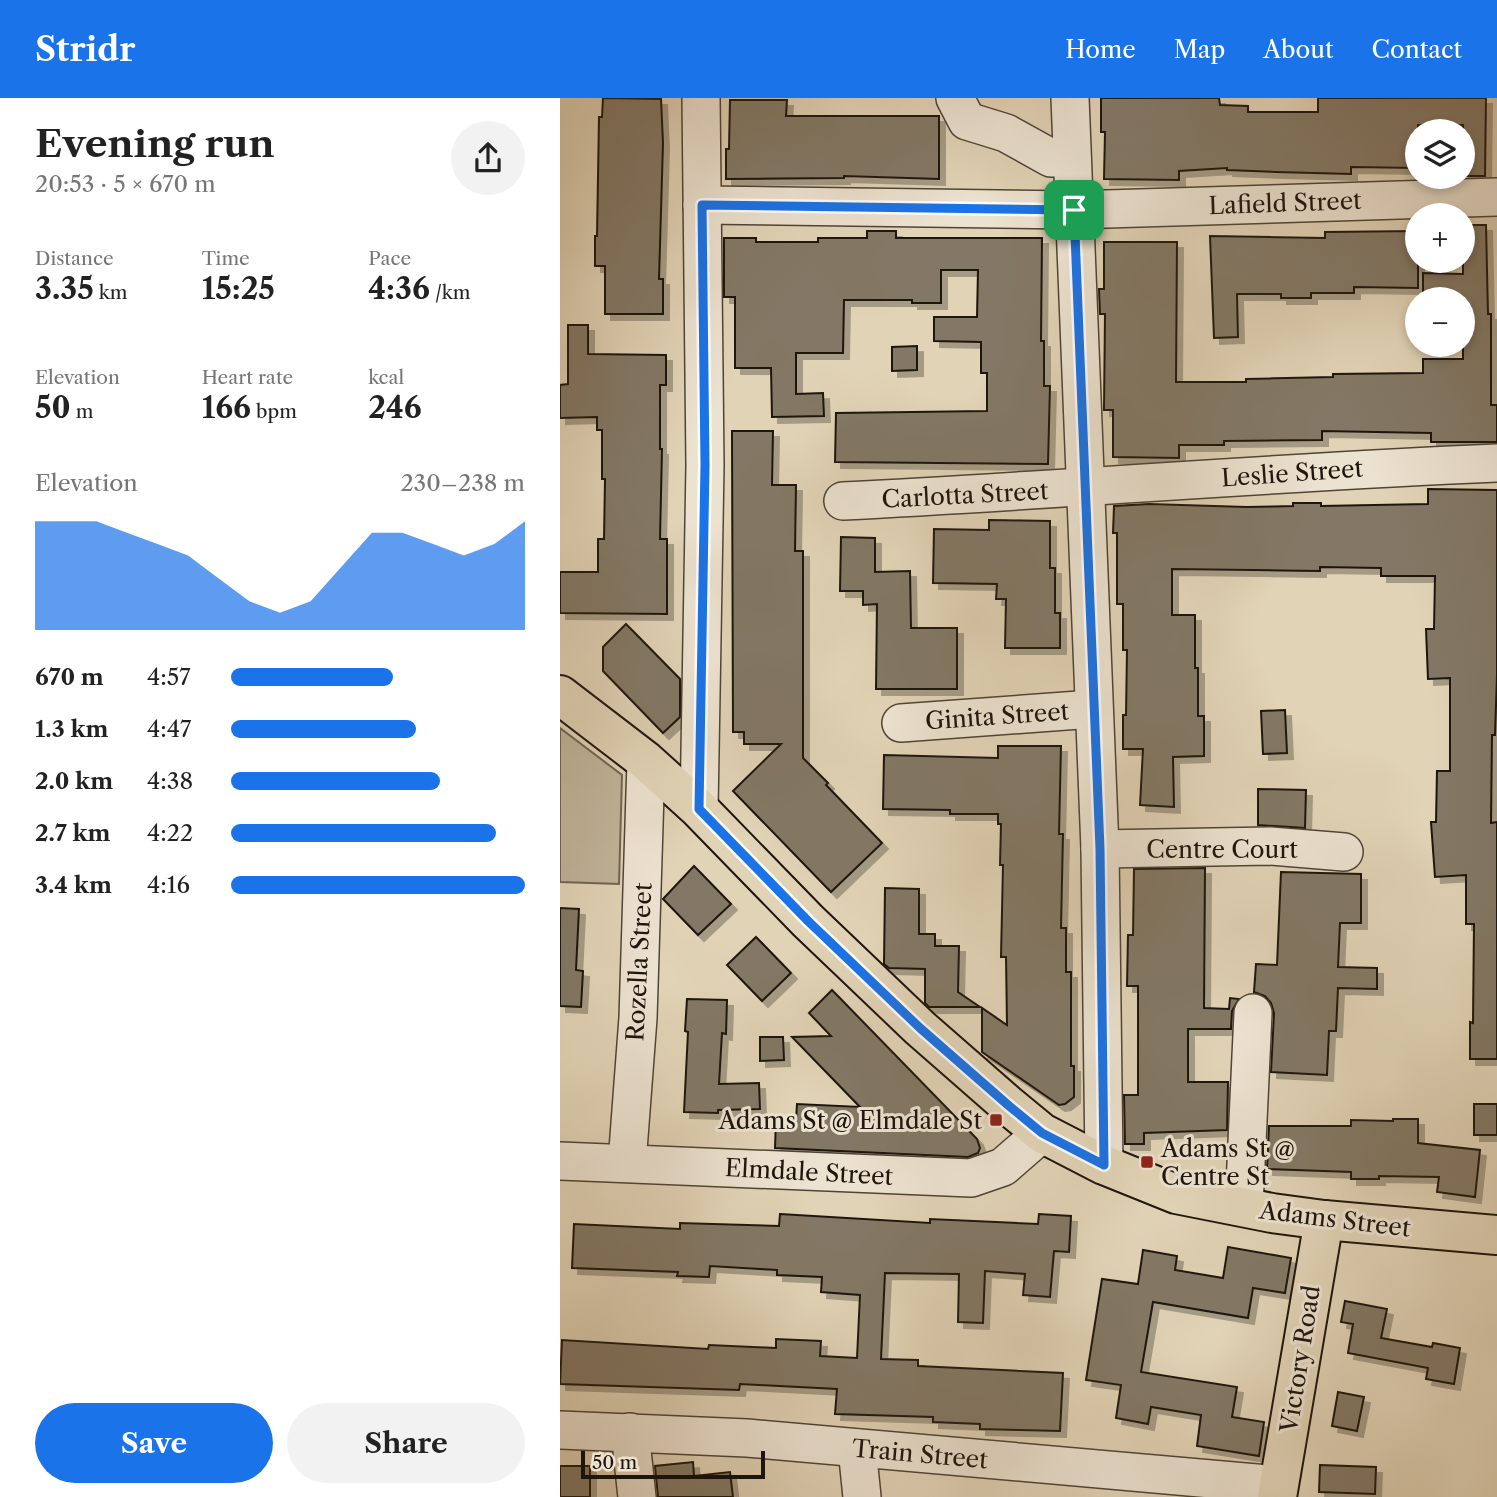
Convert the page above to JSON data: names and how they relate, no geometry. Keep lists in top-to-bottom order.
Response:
{
  "streets": {
    "main road": ["Adams Street", "Victory Road"],
    "street": [
      "Lafield Street",
      "Leslie Street",
      "Carlotta Street",
      "Ginita Street",
      "Centre Court",
      "Rozella Street",
      "Elmdale Street",
      "Train Street"
    ]
  },
  "crossings": [
    ["Leslie Street", "Carlotta Street"],
    ["Rozella Street", "Elmdale Street"],
    ["Rozella Street", "Adams Street"],
    ["Elmdale Street", "Adams Street"],
    ["Adams Street", "Victory Road"],
    ["Victory Road", "Train Street"]
  ],
  "places": {
    "transit": ["Adams St @ Elmdale St", "Adams St @ Centre St"]
  },
  "scale_bar": "50 m",
  "page": {
    "header": "Stridr",
    "nav": [
      "Home",
      "Map",
      "About",
      "Contact"
    ],
    "heading": ["Evening run", "20:53 · 5 × 670 m"],
    "map_buttons": ["+", "−"],
    "stats": [
      ["Distance", "3.35 km"],
      ["Time", "15:25"],
      ["Pace", "4:36 /km"],
      ["Elevation", "50 m"],
      ["Heart rate", "166 bpm"],
      ["kcal", "246"]
    ],
    "chart": ["Elevation", "230–238 m"],
    "list": [
      {
        "name": "670 m",
        "note": "4:57"
      },
      {
        "name": "1.3 km",
        "note": "4:47"
      },
      {
        "name": "2.0 km",
        "note": "4:38"
      },
      {
        "name": "2.7 km",
        "note": "4:22"
      },
      {
        "name": "3.4 km",
        "note": "4:16"
      }
    ],
    "buttons": ["Save", "Share"],
    "scale": "50 m"
  }
}
